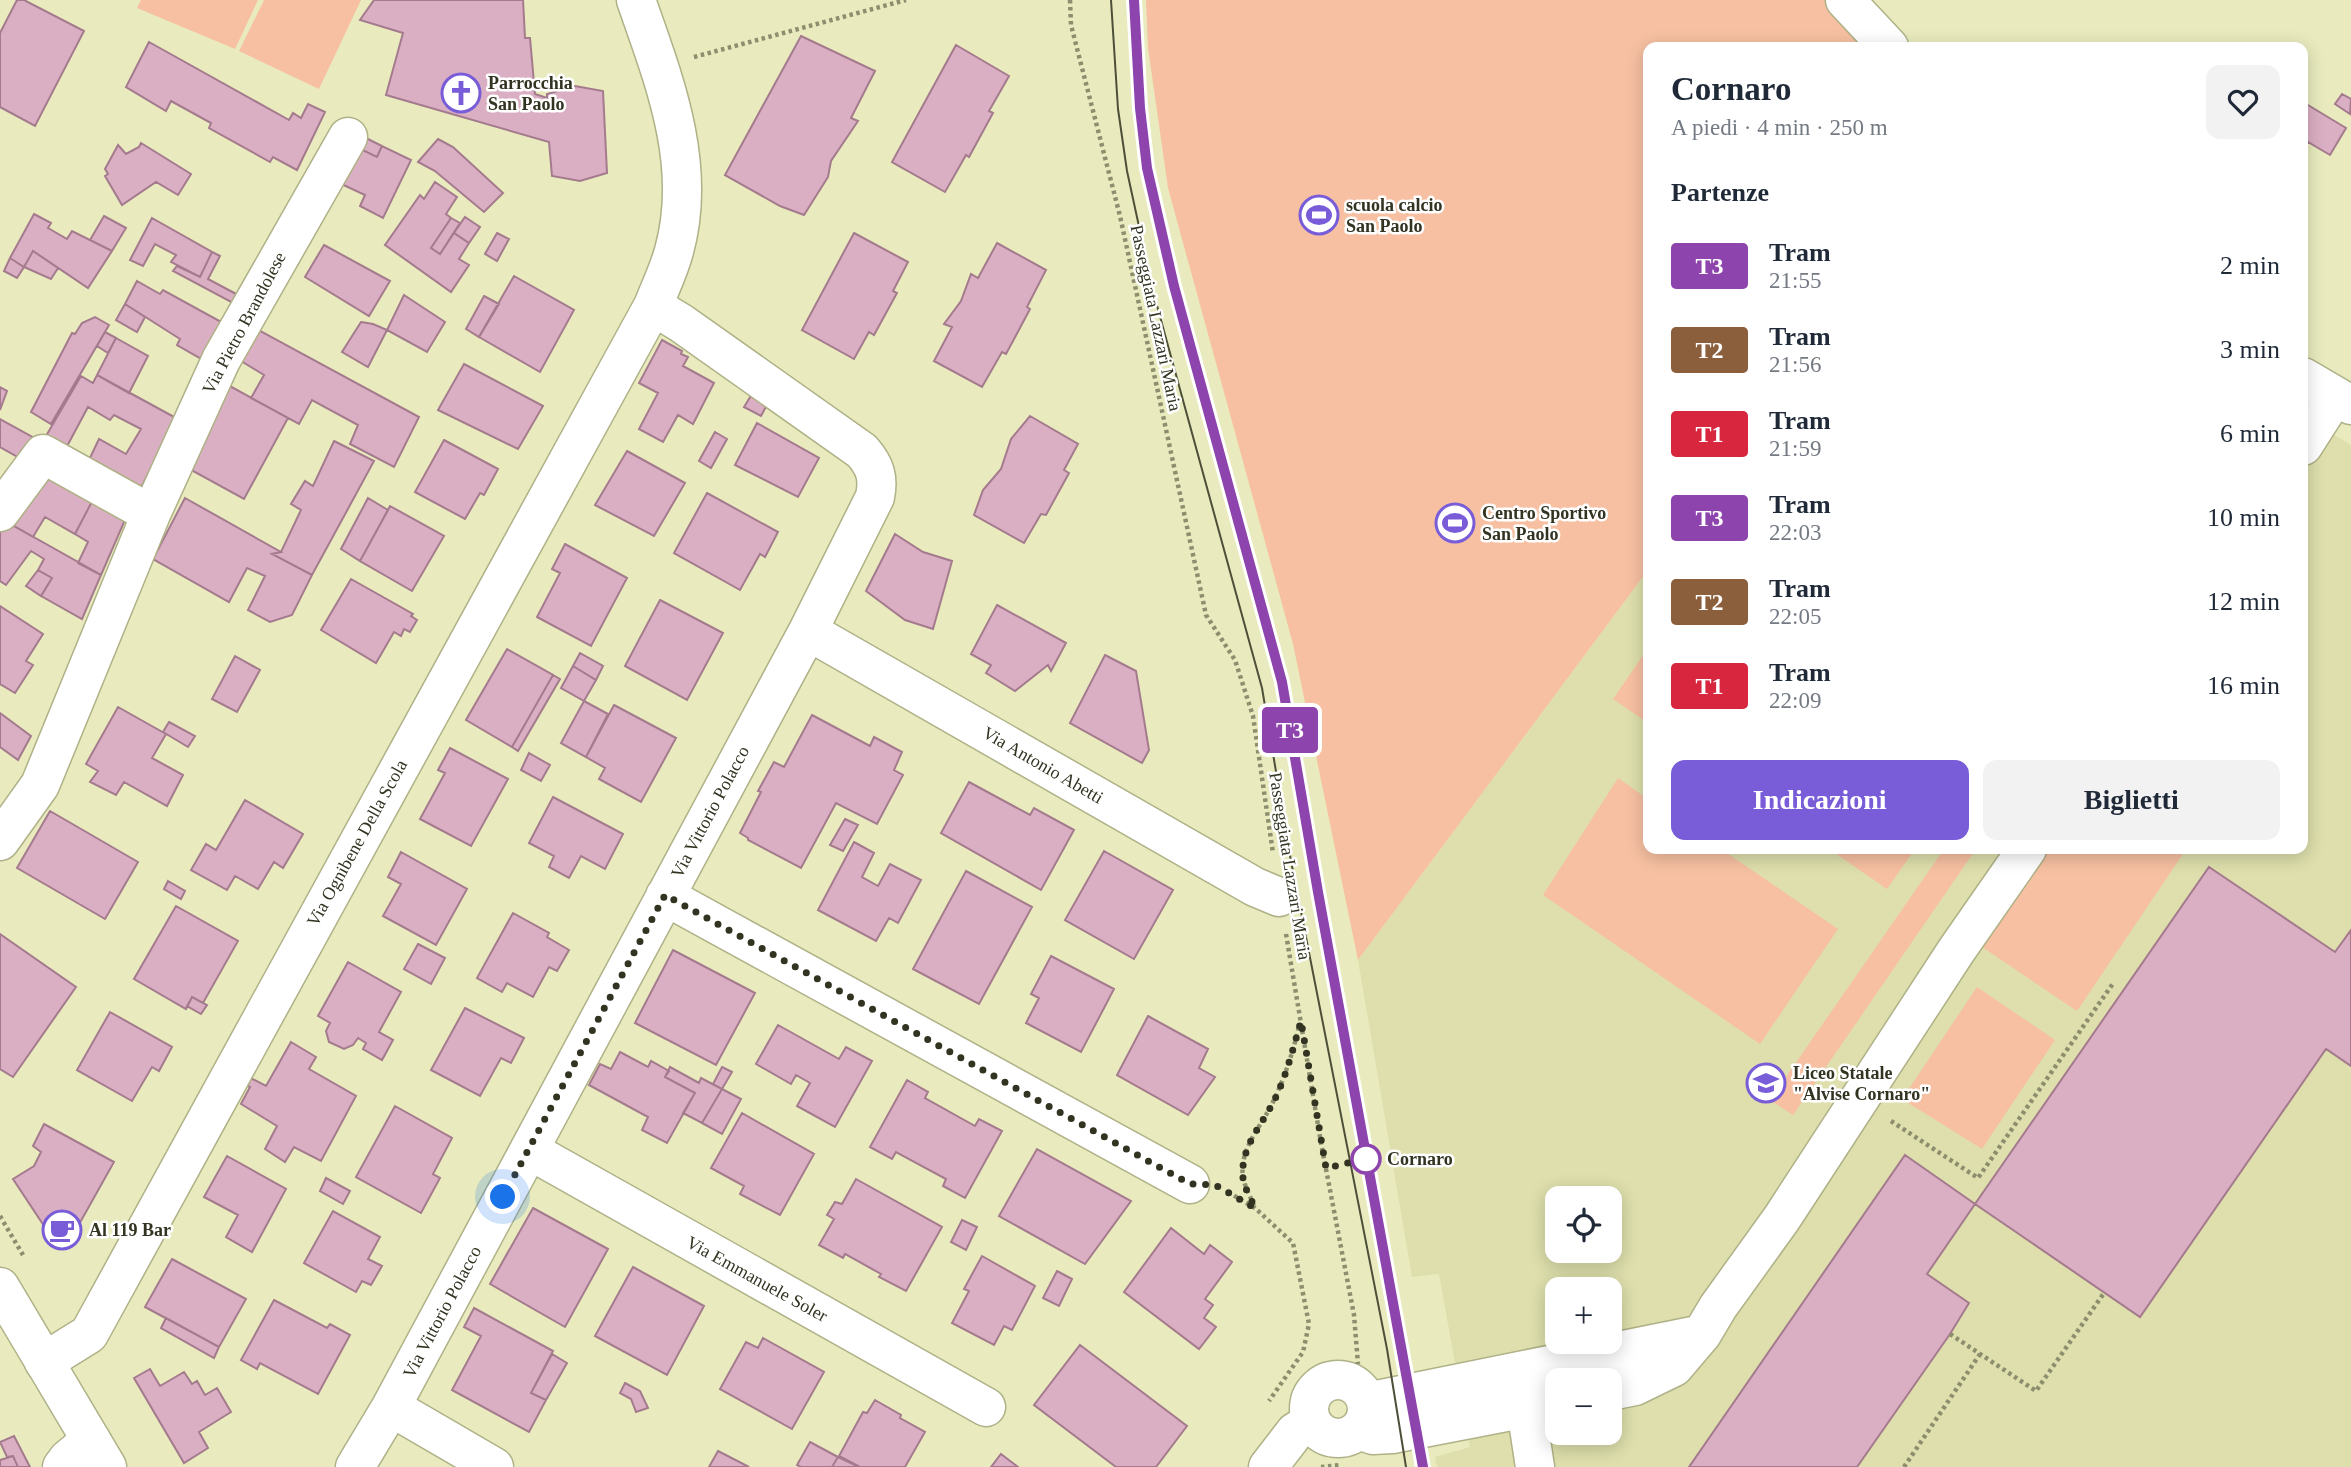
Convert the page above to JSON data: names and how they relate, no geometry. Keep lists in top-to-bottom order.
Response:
{
  "streets": {
    "street": [
      "Via Pietro Brandolese",
      "Via Antonio Abetti",
      "Via Vittorio Polacco",
      "Via Ognibene Della Scola",
      "Via Emmanuele Soler"
    ],
    "path": ["Passeggiata Lazzari Maria"]
  },
  "crossings": [
    ["Passeggiata Lazzari Maria", "Via Antonio Abetti"],
    ["Via Antonio Abetti", "Via Vittorio Polacco"],
    ["Via Vittorio Polacco", "Via Ognibene Della Scola"],
    ["Via Vittorio Polacco", "Via Emmanuele Soler"]
  ],
  "places": {
    "church": ["Parrocchia San Paolo"],
    "sports": ["scuola calcio San Paolo", "Centro Sportivo San Paolo"],
    "school or university": ["Liceo Statale \"Alvise Cornaro\""],
    "other": ["Cornaro"],
    "cafe": ["Al 119 Bar"]
  },
  "lines": ["tram line T3"],
  "page": {
    "on_map": "T3",
    "heading": [
      ["Cornaro", "A piedi · 4 min · 250 m"],
      "Partenze"
    ],
    "list": [
      {
        "mark": "T3",
        "name": "Tram",
        "note": "21:55",
        "value": "2 min"
      },
      {
        "mark": "T2",
        "name": "Tram",
        "note": "21:56",
        "value": "3 min"
      },
      {
        "mark": "T1",
        "name": "Tram",
        "note": "21:59",
        "value": "6 min"
      },
      {
        "mark": "T3",
        "name": "Tram",
        "note": "22:03",
        "value": "10 min"
      },
      {
        "mark": "T2",
        "name": "Tram",
        "note": "22:05",
        "value": "12 min"
      },
      {
        "mark": "T1",
        "name": "Tram",
        "note": "22:09",
        "value": "16 min"
      }
    ],
    "buttons": ["Indicazioni", "Biglietti"],
    "map_buttons": ["+", "−"]
  }
}
